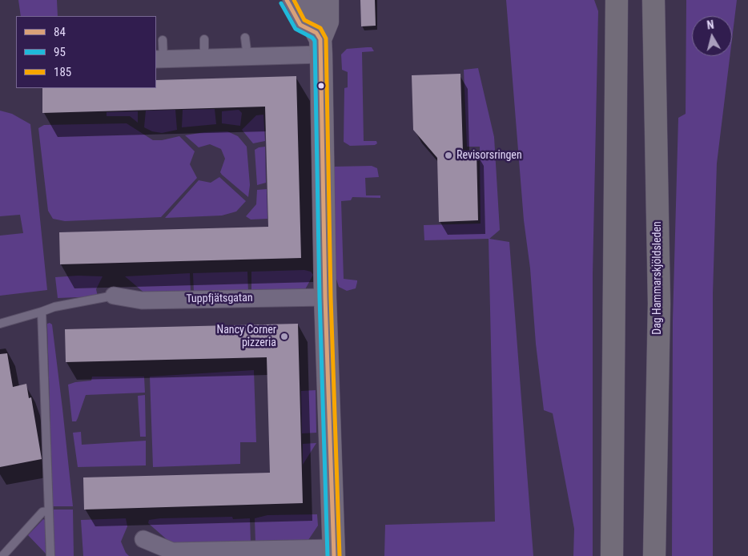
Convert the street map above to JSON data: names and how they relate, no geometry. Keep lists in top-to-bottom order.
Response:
{
  "streets": {
    "main road": ["Dag Hammarskjöldsleden"],
    "street": ["Tuppfjätsgatan"]
  },
  "places": ["Revisorsringen", "Nancy Corner pizzeria"],
  "lines": ["transit line 84", "transit line 185", "transit line 95"],
  "legend": ["84", "95", "185"],
  "north": "top"
}
